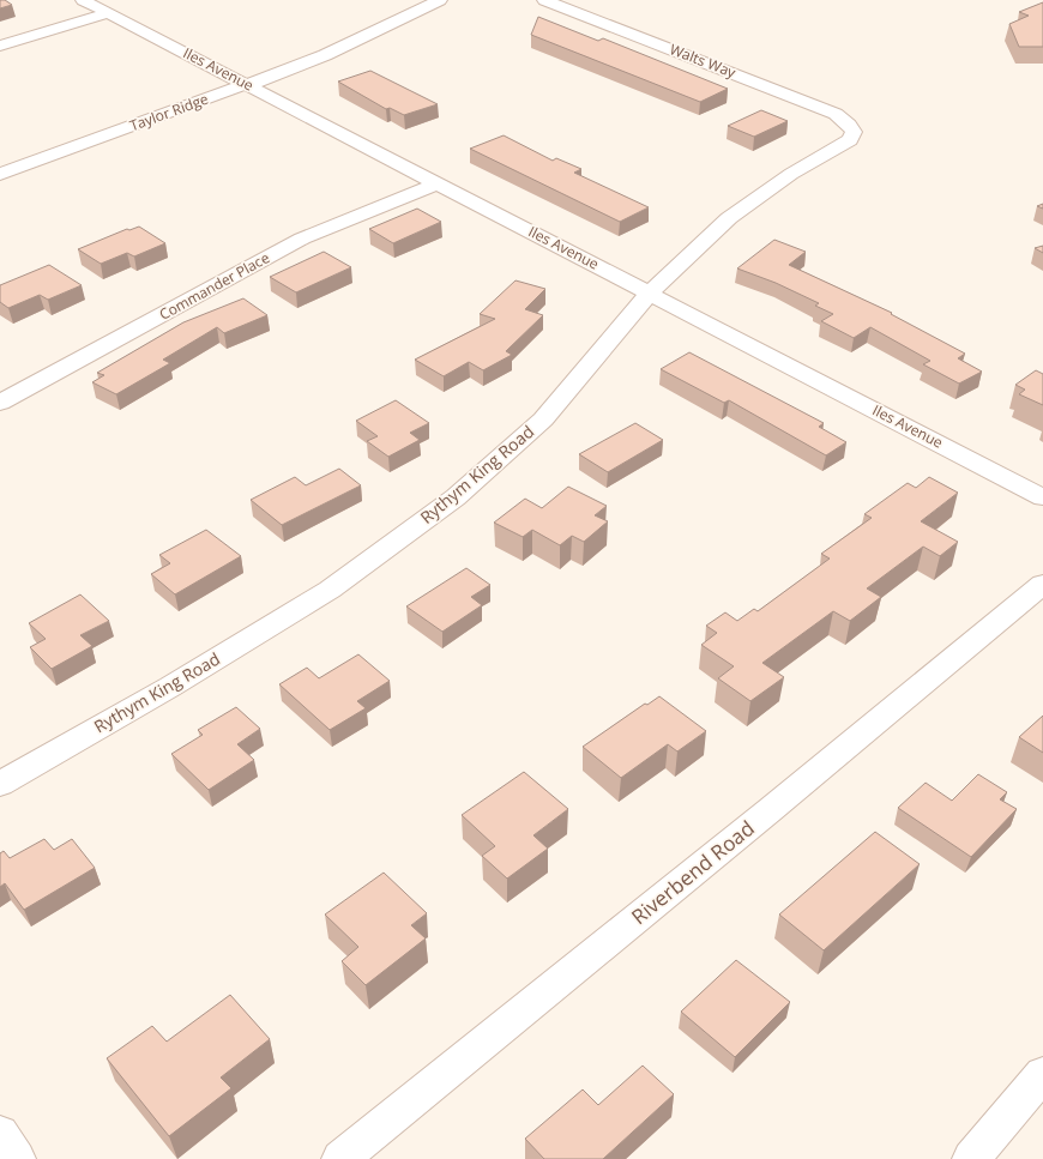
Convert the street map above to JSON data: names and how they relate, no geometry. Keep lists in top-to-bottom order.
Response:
{
  "streets": {
    "street": [
      "Walts Way",
      "Iles Avenue",
      "Taylor Ridge",
      "Commander Place",
      "Rythym King Road",
      "Riverbend Road"
    ]
  },
  "crossings": [
    ["Walts Way", "Rythym King Road"],
    ["Iles Avenue", "Taylor Ridge"],
    ["Iles Avenue", "Commander Place"],
    ["Iles Avenue", "Rythym King Road"]
  ]
}
